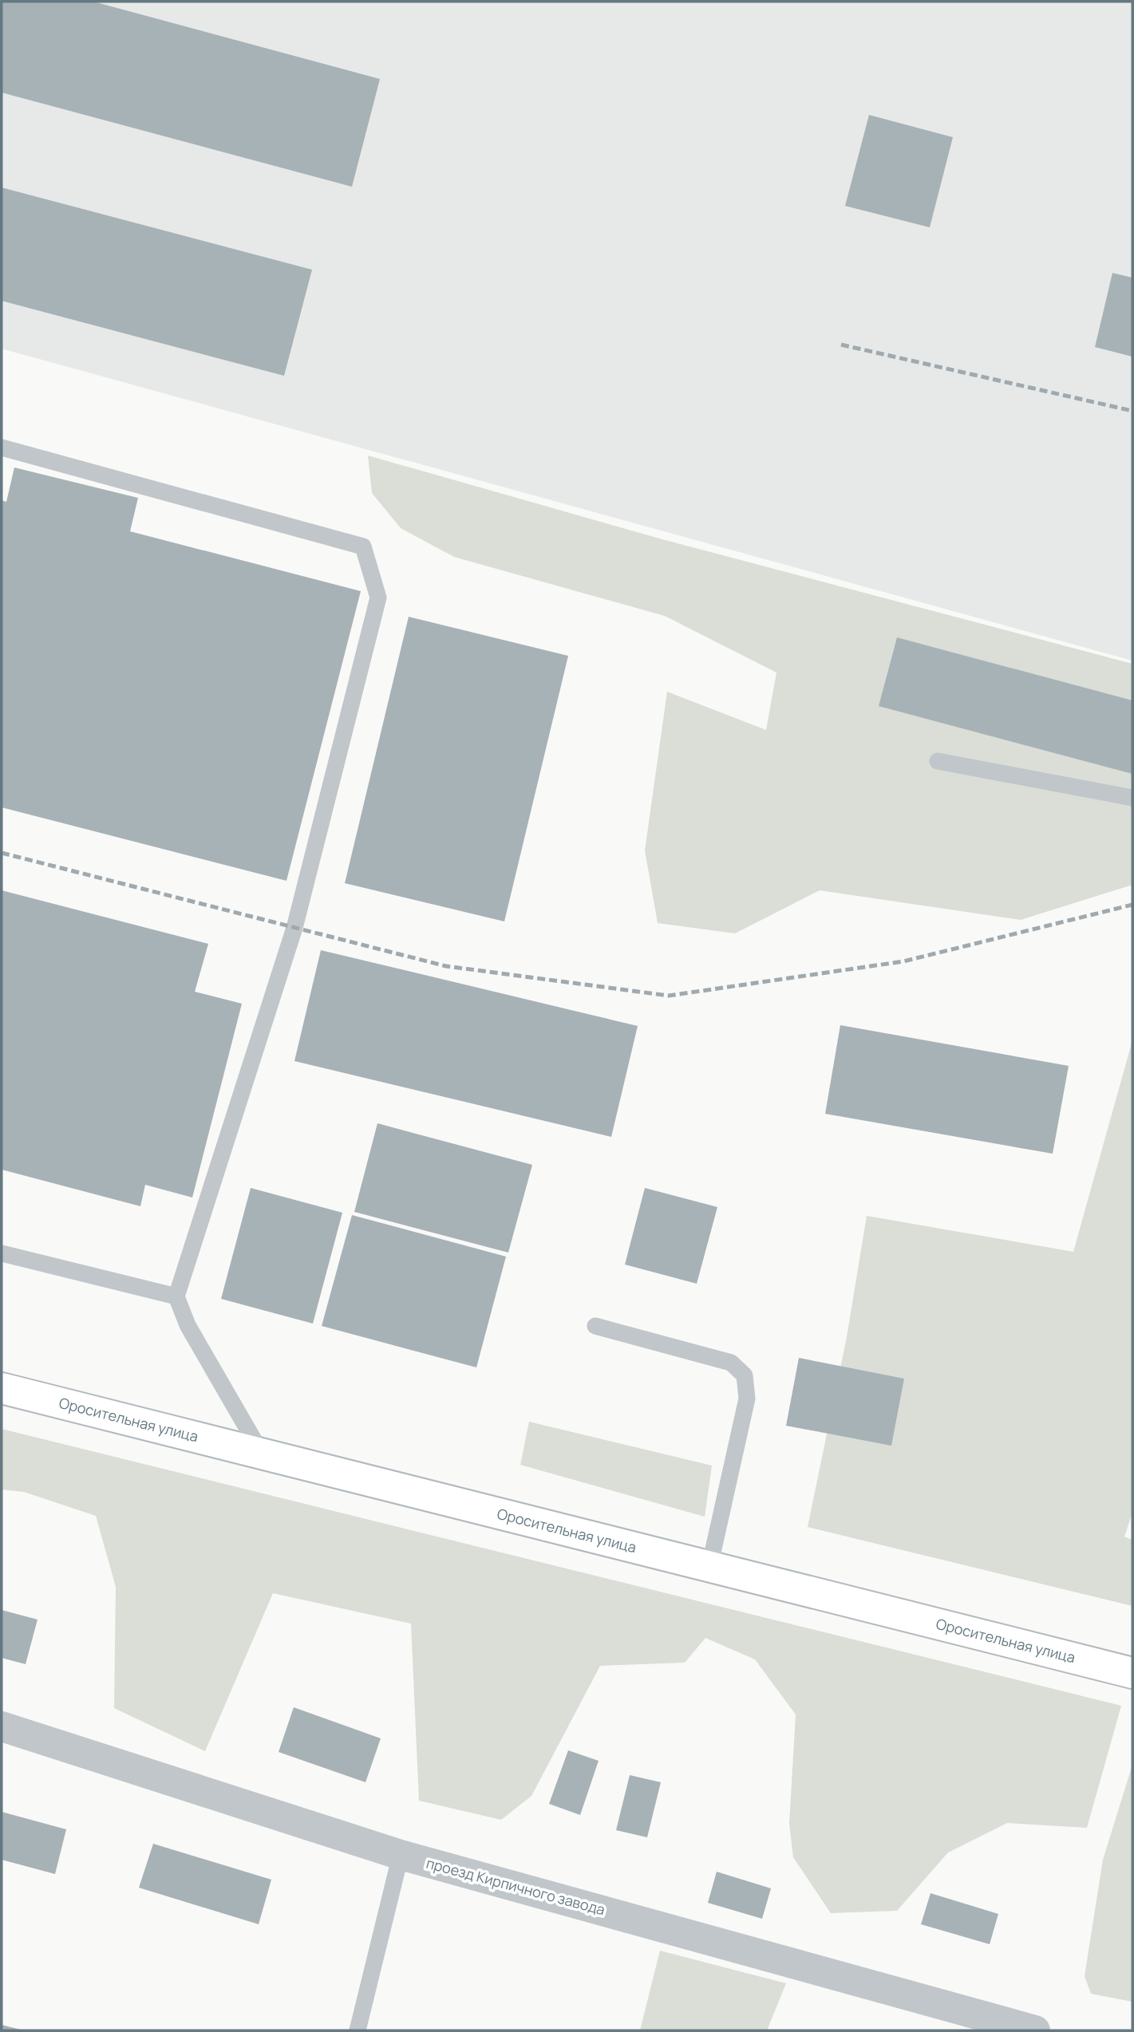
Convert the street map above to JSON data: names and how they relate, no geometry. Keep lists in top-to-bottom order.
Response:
{
  "streets": {
    "main road": ["Оросительная улица"],
    "street": ["проезд Кирпичного завода"]
  }
}
